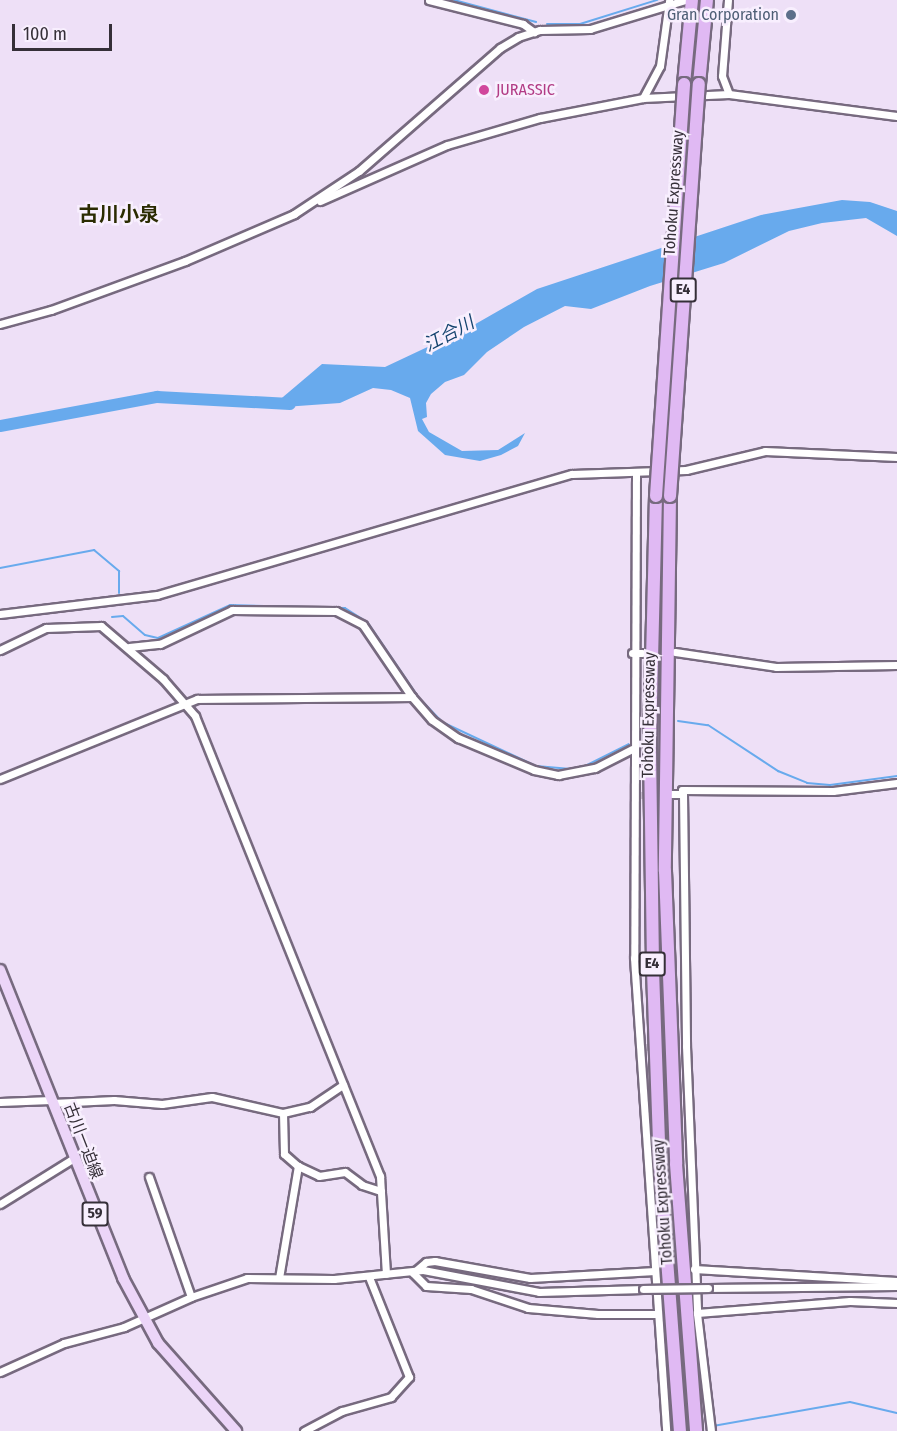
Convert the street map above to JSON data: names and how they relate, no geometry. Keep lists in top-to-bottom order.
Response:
{
  "streets": {
    "highway": ["Tohoku Expressway", "E4"],
    "main road": ["古川一迫線", "59"]
  },
  "districts": ["古川小泉"],
  "water": ["江合川"],
  "places": ["Gran Corporation", "JURASSIC"],
  "scale_bar": "100 m"
}
